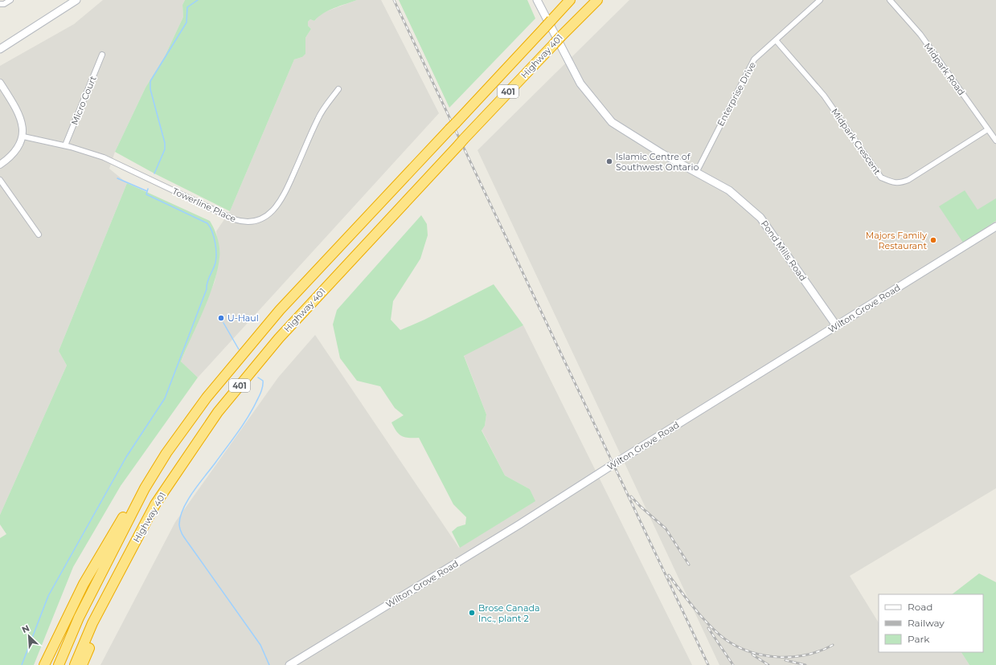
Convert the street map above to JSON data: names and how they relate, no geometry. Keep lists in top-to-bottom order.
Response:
{
  "streets": {
    "highway": ["Highway 401", "401"],
    "main road": ["Pond Mills Road", "Wilton Grove Road"],
    "street": [
      "Midpark Road",
      "Enterprise Drive",
      "Micro Court",
      "Midpark Crescent",
      "Towerline Place"
    ]
  },
  "crossings": [
    ["Midpark Road", "Midpark Crescent"],
    ["Enterprise Drive", "Midpark Crescent"],
    ["Enterprise Drive", "Pond Mills Road"],
    ["Micro Court", "Towerline Place"],
    ["Pond Mills Road", "Wilton Grove Road"]
  ],
  "places": [
    "Islamic Centre of Southwest Ontario",
    "Majors Family Restaurant",
    "U-Haul",
    "Brose Canada Inc., plant 2"
  ],
  "legend": ["Road", "Railway", "Park"],
  "north": "top left"
}
